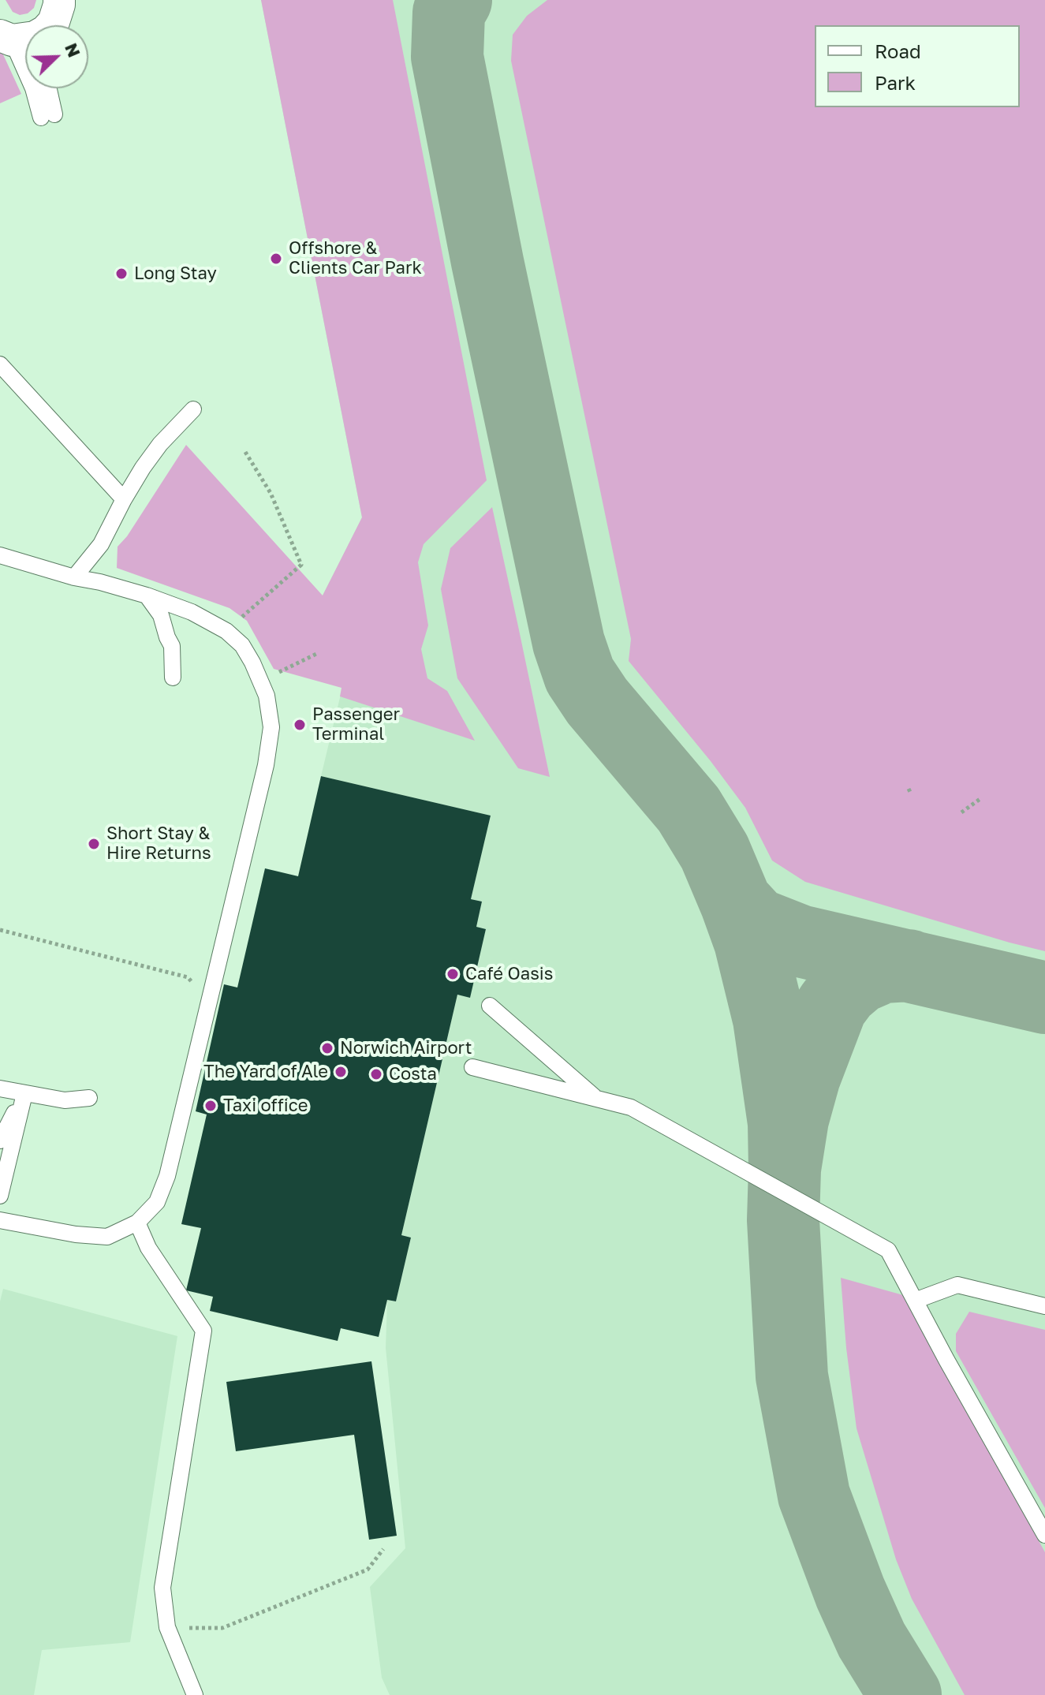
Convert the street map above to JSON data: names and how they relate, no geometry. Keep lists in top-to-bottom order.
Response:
{
  "places": [
    "Offshore & Clients Car Park",
    "Long Stay",
    "Passenger Terminal",
    "Short Stay & Hire Returns",
    "Café Oasis",
    "Norwich Airport",
    "The Yard of Ale",
    "Costa",
    "Taxi office"
  ],
  "legend": ["Road", "Park"],
  "north": "top right"
}
